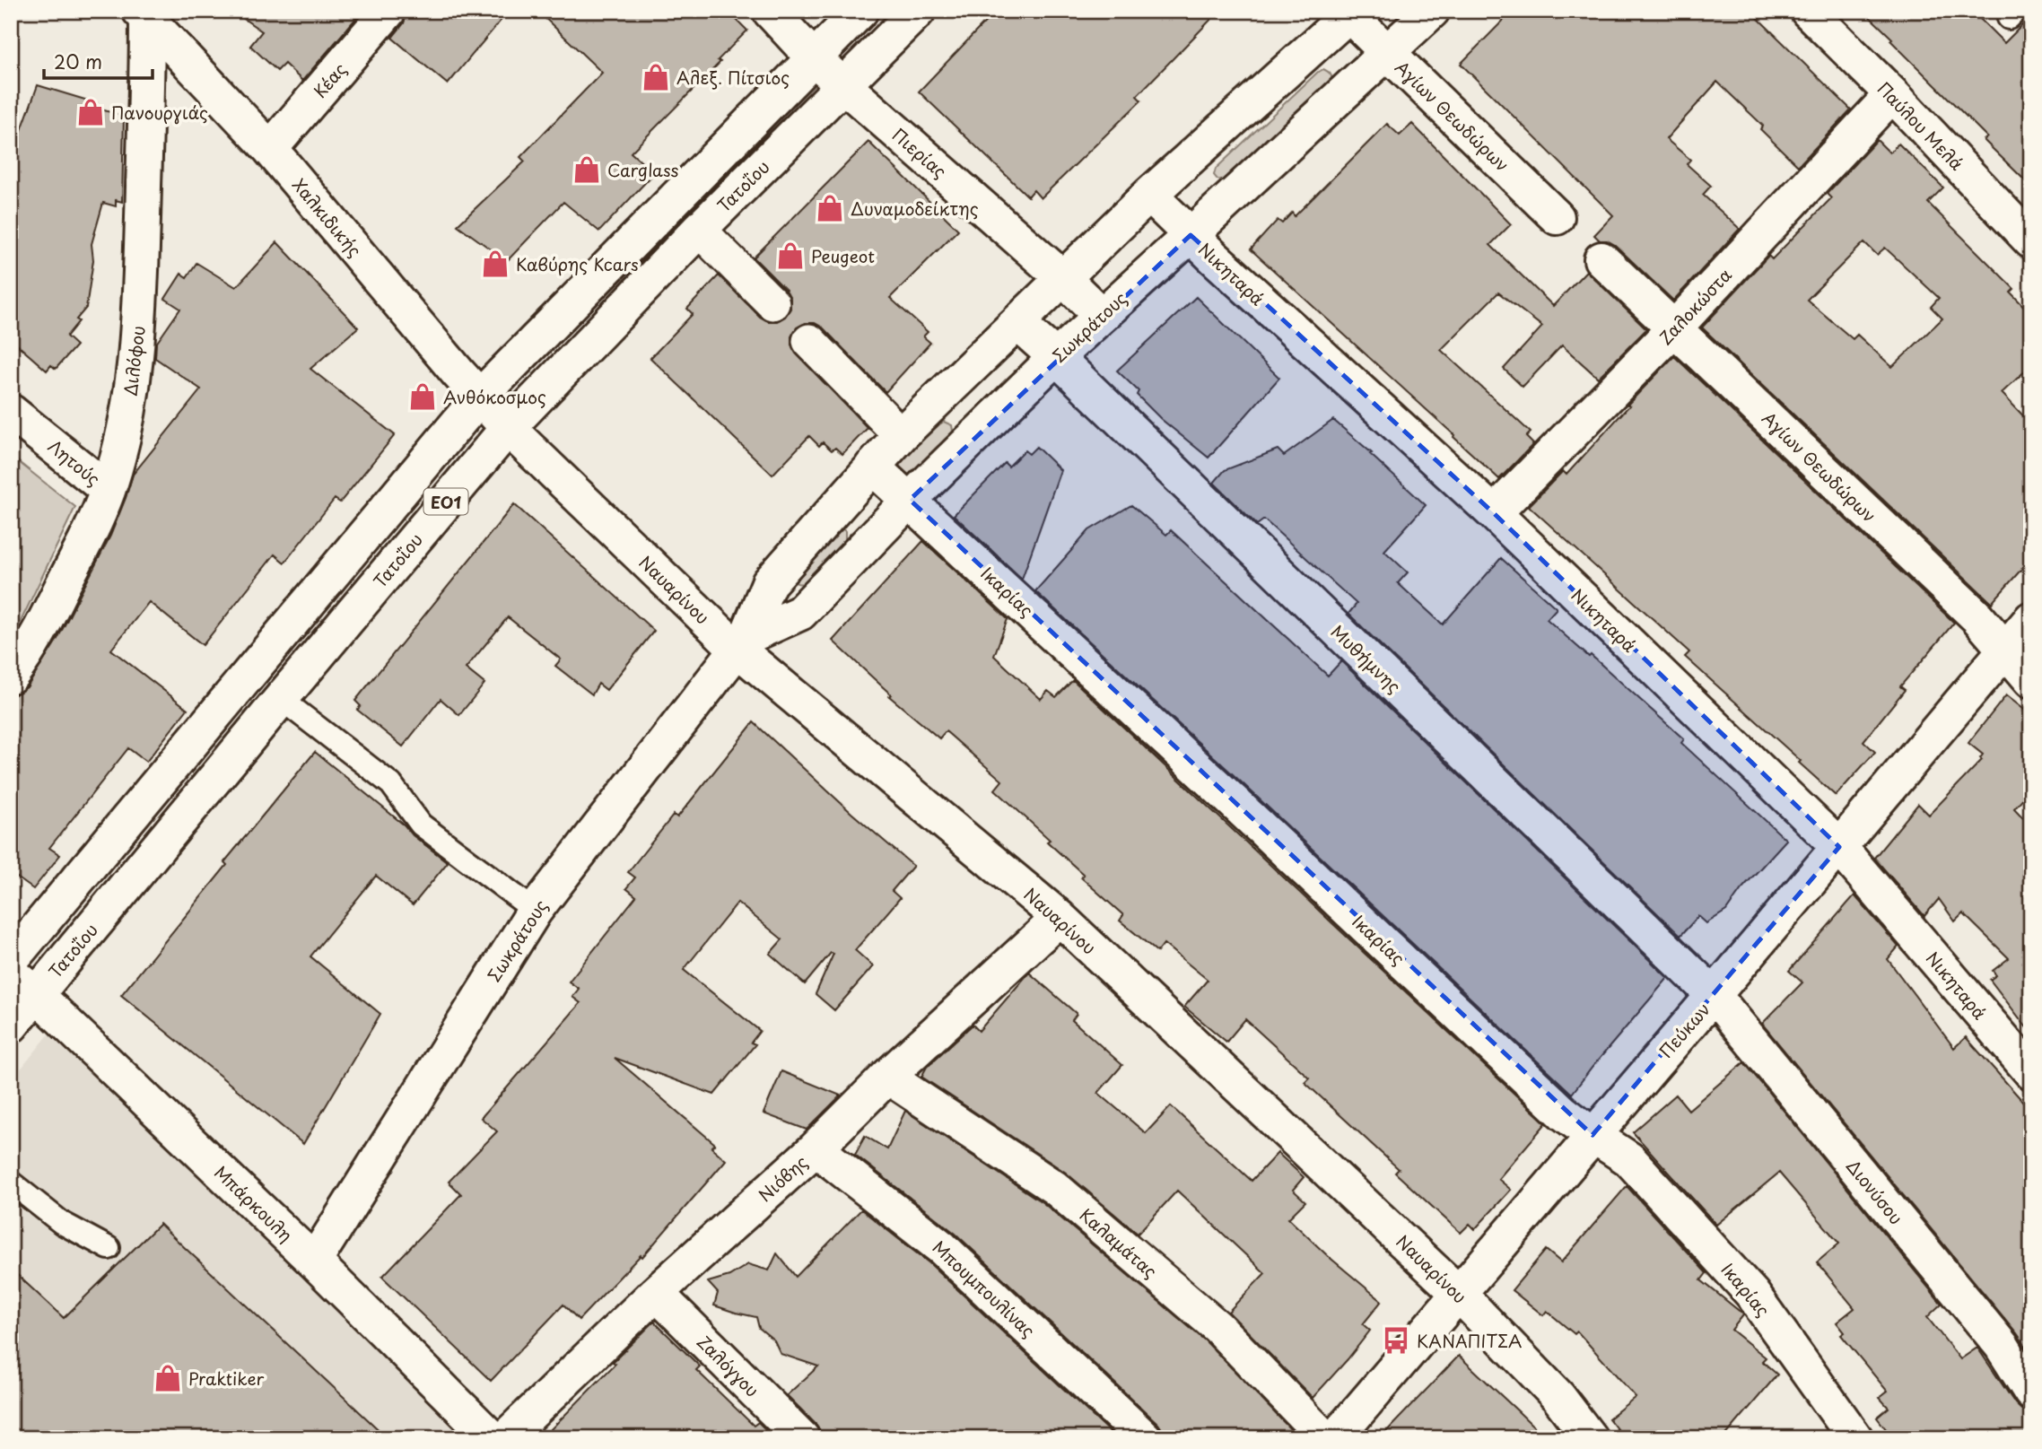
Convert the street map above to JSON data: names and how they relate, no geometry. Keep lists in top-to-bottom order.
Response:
{
  "streets": {
    "street": [
      "Κέας",
      "Αγίων Θεωδώρων",
      "Παύλου Μελά",
      "Πιερίας",
      "Τατοΐου",
      "Χαλκιδικής",
      "Νικηταρά",
      "Ζαλοκώστα",
      "Σωκράτους",
      "Διλόφου",
      "Λητούς",
      "ΕΟ1",
      "Ναυαρίνου",
      "Ικαρίας",
      "Μυθήμνης",
      "Πεύκων",
      "Νιόβης",
      "Διονύσου",
      "Μπάρκουλη",
      "Καλαμάτας",
      "Μπουμπουλίνας",
      "Ζαλόγγου"
    ]
  },
  "crossings": [
    ["Κέας", "Χαλκιδικής"],
    ["Αγίων Θεωδώρων", "Ζαλοκώστα"],
    ["Αγίων Θεωδώρων", "Σωκράτους"],
    ["Αγίων Θεωδώρων", "Πεύκων"],
    ["Παύλου Μελά", "Ζαλοκώστα"],
    ["Πιερίας", "Τατοΐου"],
    ["Πιερίας", "Σωκράτους"],
    ["Πιερίας", "ΕΟ1"],
    ["Τατοΐου", "Χαλκιδικής"],
    ["Τατοΐου", "Ναυαρίνου"],
    ["Τατοΐου", "Μπάρκουλη"],
    ["Χαλκιδικής", "Διλόφου"],
    ["Χαλκιδικής", "ΕΟ1"],
    ["Χαλκιδικής", "Ναυαρίνου"],
    ["Νικηταρά", "Ζαλοκώστα"],
    ["Νικηταρά", "Σωκράτους"],
    ["Νικηταρά", "Πεύκων"],
    ["Σωκράτους", "Ναυαρίνου"],
    ["Σωκράτους", "Ικαρίας"],
    ["Σωκράτους", "Μυθήμνης"],
    ["Σωκράτους", "Μπάρκουλη"],
    ["Διλόφου", "Λητούς"],
    ["Ναυαρίνου", "Πεύκων"],
    ["Ναυαρίνου", "Νιόβης"],
    ["Ικαρίας", "Πεύκων"],
    ["Μυθήμνης", "Πεύκων"],
    ["Μυθήμνης", "Διονύσου"],
    ["Πεύκων", "Διονύσου"],
    ["Νιόβης", "Καλαμάτας"],
    ["Νιόβης", "Μπουμπουλίνας"],
    ["Νιόβης", "Ζαλόγγου"]
  ],
  "places": {
    "shop": [
      "Αλεξ. Πίτσιος",
      "Πανουργιάς",
      "Carglass",
      "Δυναμοδείκτης",
      "Peugeot",
      "Καβύρης Kcars",
      "Ανθόκοσμος",
      "Praktiker"
    ],
    "bus stop": ["ΚΑΝΑΠΙΤΣΑ"]
  },
  "scale_bar": "20 m"
}
